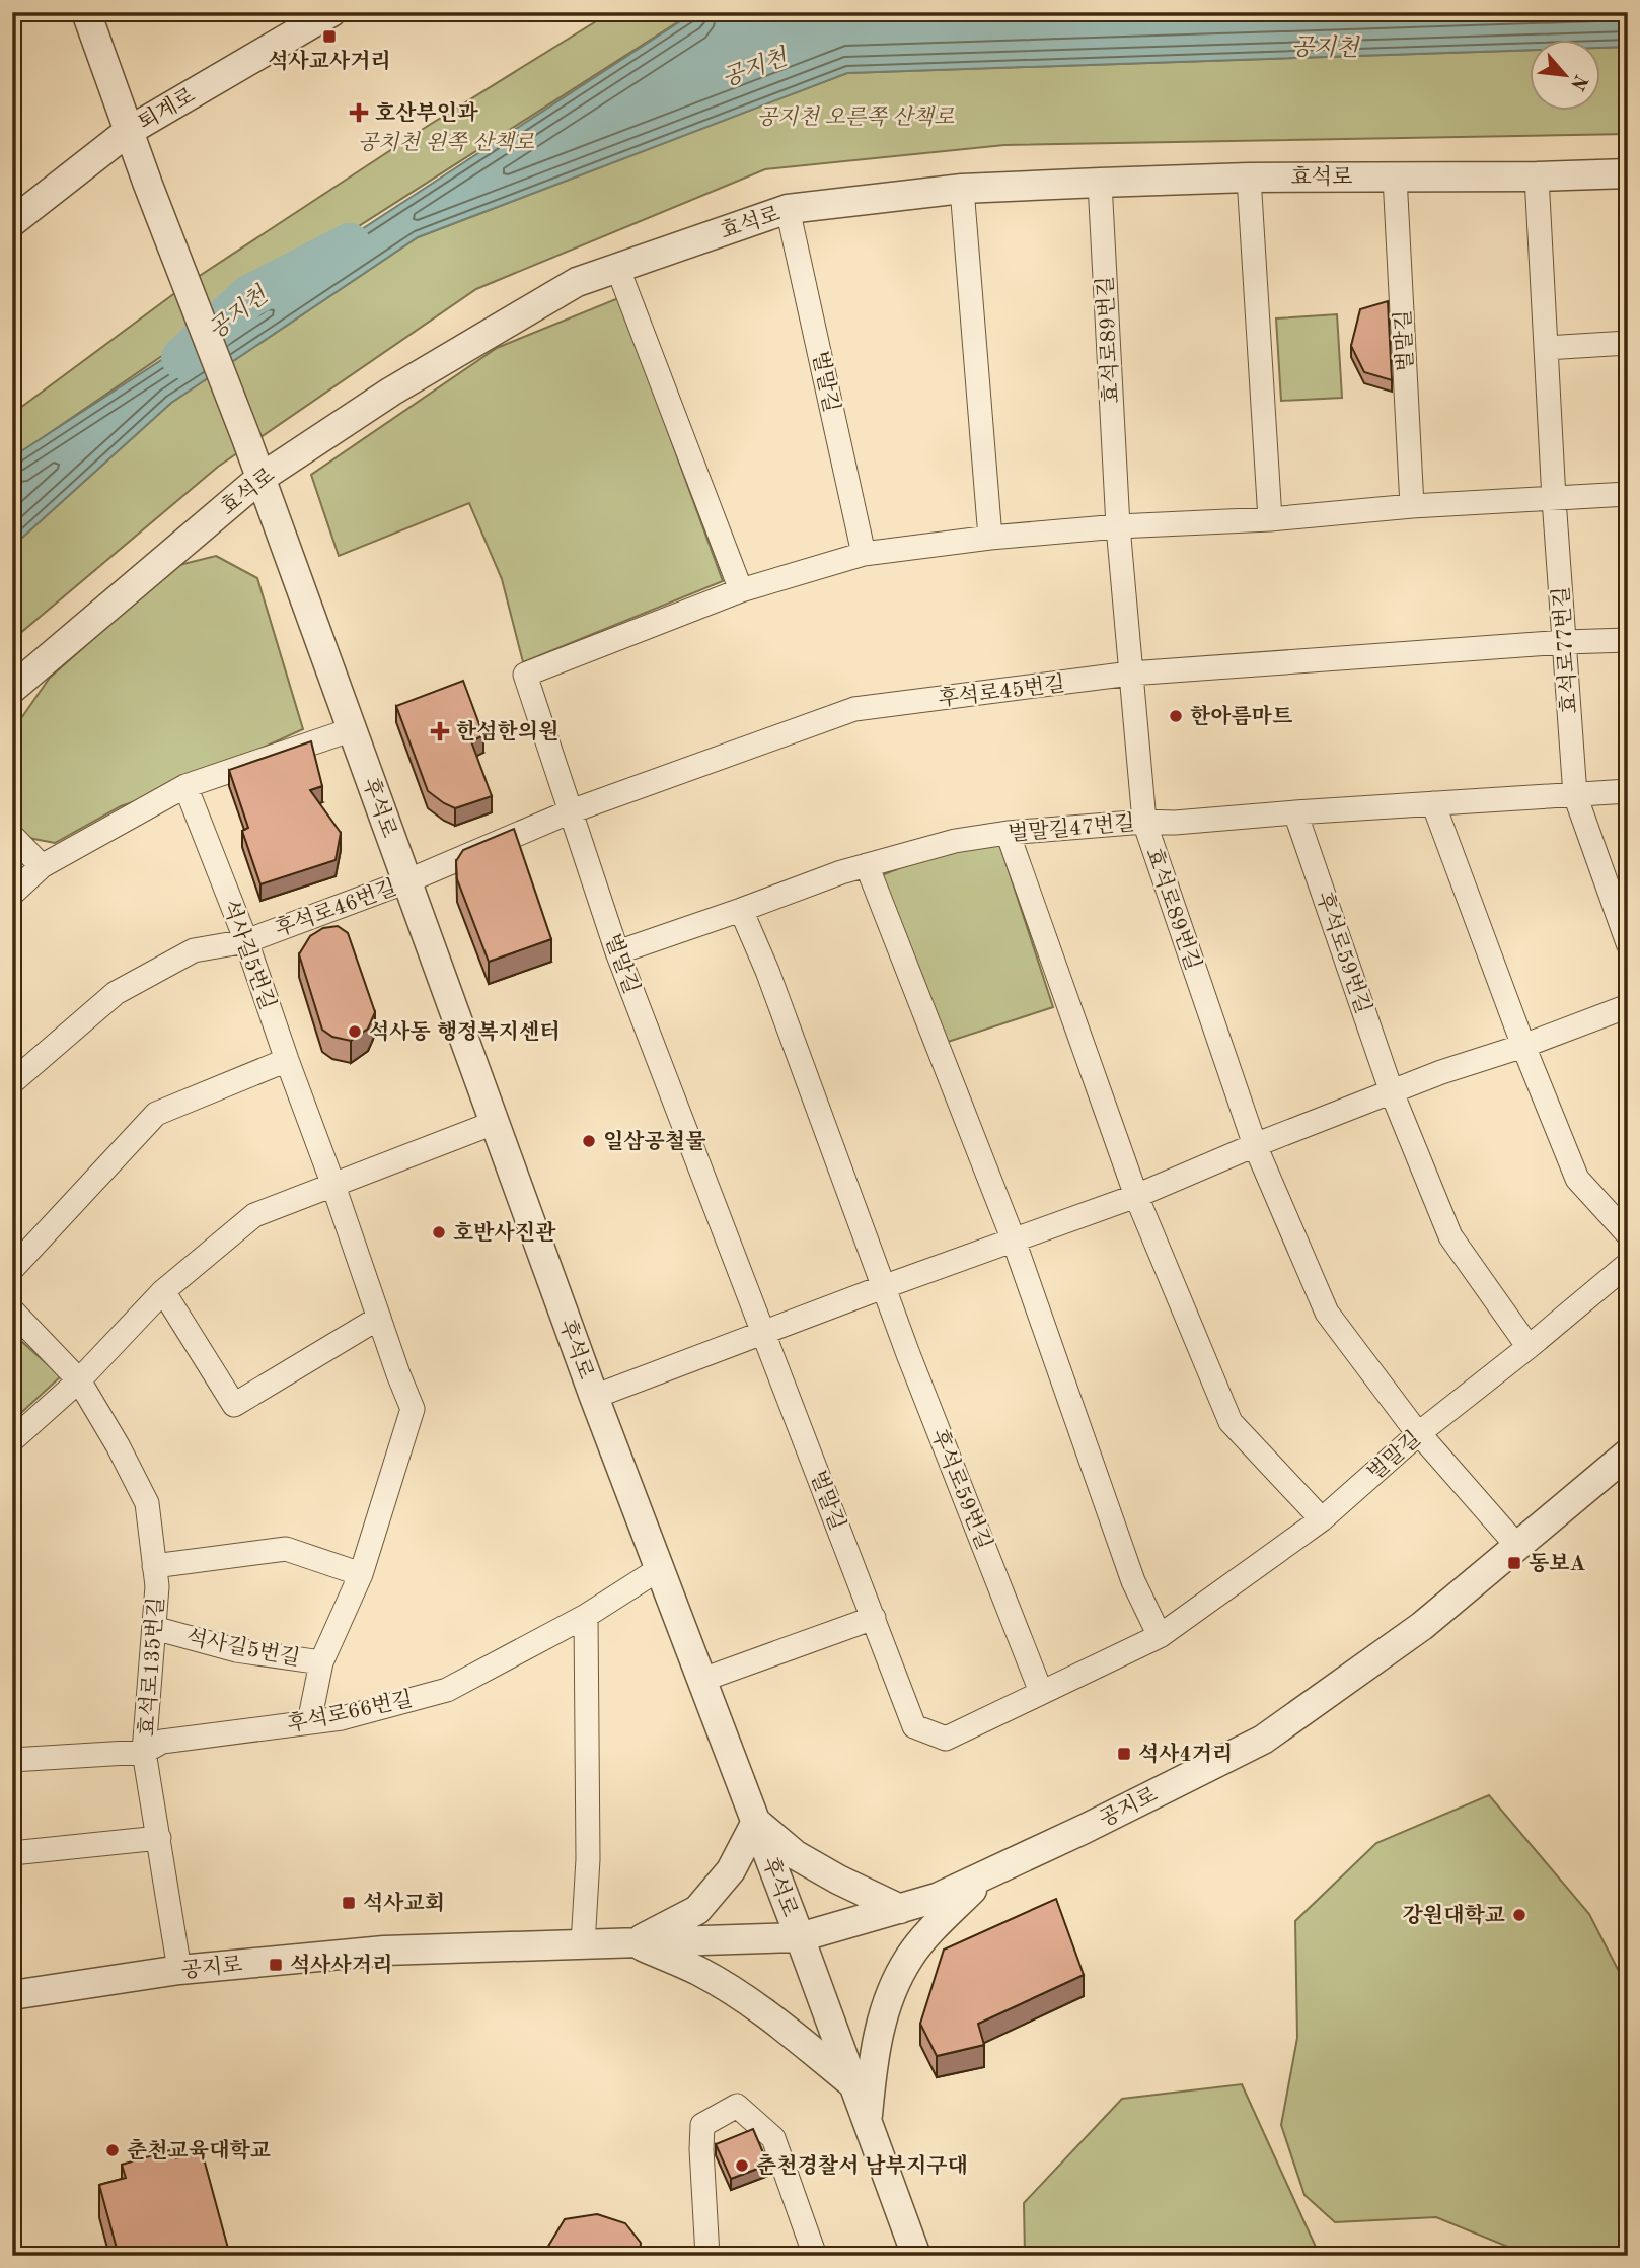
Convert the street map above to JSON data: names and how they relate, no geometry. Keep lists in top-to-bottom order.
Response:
{
  "streets": {
    "street": [
      "퇴계로",
      "효석로",
      "효석로89번길",
      "벌말길",
      "효석로77번길",
      "후석로45번길",
      "후석로",
      "벌말길47번길",
      "후석로46번길",
      "후석로59번길",
      "석사길5번길",
      "효석로135번길",
      "후석로66번길",
      "공지로"
    ]
  },
  "crossings": [
    ["퇴계로", "후석로"],
    ["효석로", "효석로89번길"],
    ["효석로", "벌말길"],
    ["효석로", "효석로77번길"],
    ["효석로", "후석로"],
    ["효석로89번길", "벌말길"],
    ["효석로89번길", "후석로45번길"],
    ["효석로89번길", "벌말길47번길"],
    ["효석로89번길", "공지로"],
    ["벌말길", "효석로77번길"],
    ["벌말길", "후석로45번길"],
    ["벌말길", "벌말길47번길"],
    ["벌말길", "후석로59번길"],
    ["효석로77번길", "후석로45번길"],
    ["효석로77번길", "벌말길47번길"],
    ["후석로45번길", "후석로"],
    ["후석로45번길", "후석로46번길"],
    ["후석로", "후석로46번길"],
    ["후석로", "후석로66번길"],
    ["후석로", "공지로"],
    ["벌말길47번길", "후석로59번길"],
    ["후석로46번길", "석사길5번길"],
    ["석사길5번길", "효석로135번길"],
    ["효석로135번길", "후석로66번길"],
    ["효석로135번길", "공지로"]
  ],
  "water": ["공지천"],
  "parks": ["공지천 오른쪽 산책로", "공치천 왼쪽 산책로"],
  "places": {
    "transit": [
      "석사교사거리",
      "동보A",
      "석사4거리",
      "석사교회",
      "석사사거리"
    ],
    "health": ["호산부인과", "한섬한의원"],
    "other": [
      "한아름마트",
      "석사동 행정복지센터",
      "일삼공철물",
      "호반사진관",
      "강원대학교",
      "춘천교육대학교",
      "춘천경찰서 남부지구대"
    ]
  },
  "north": "bottom right"
}
